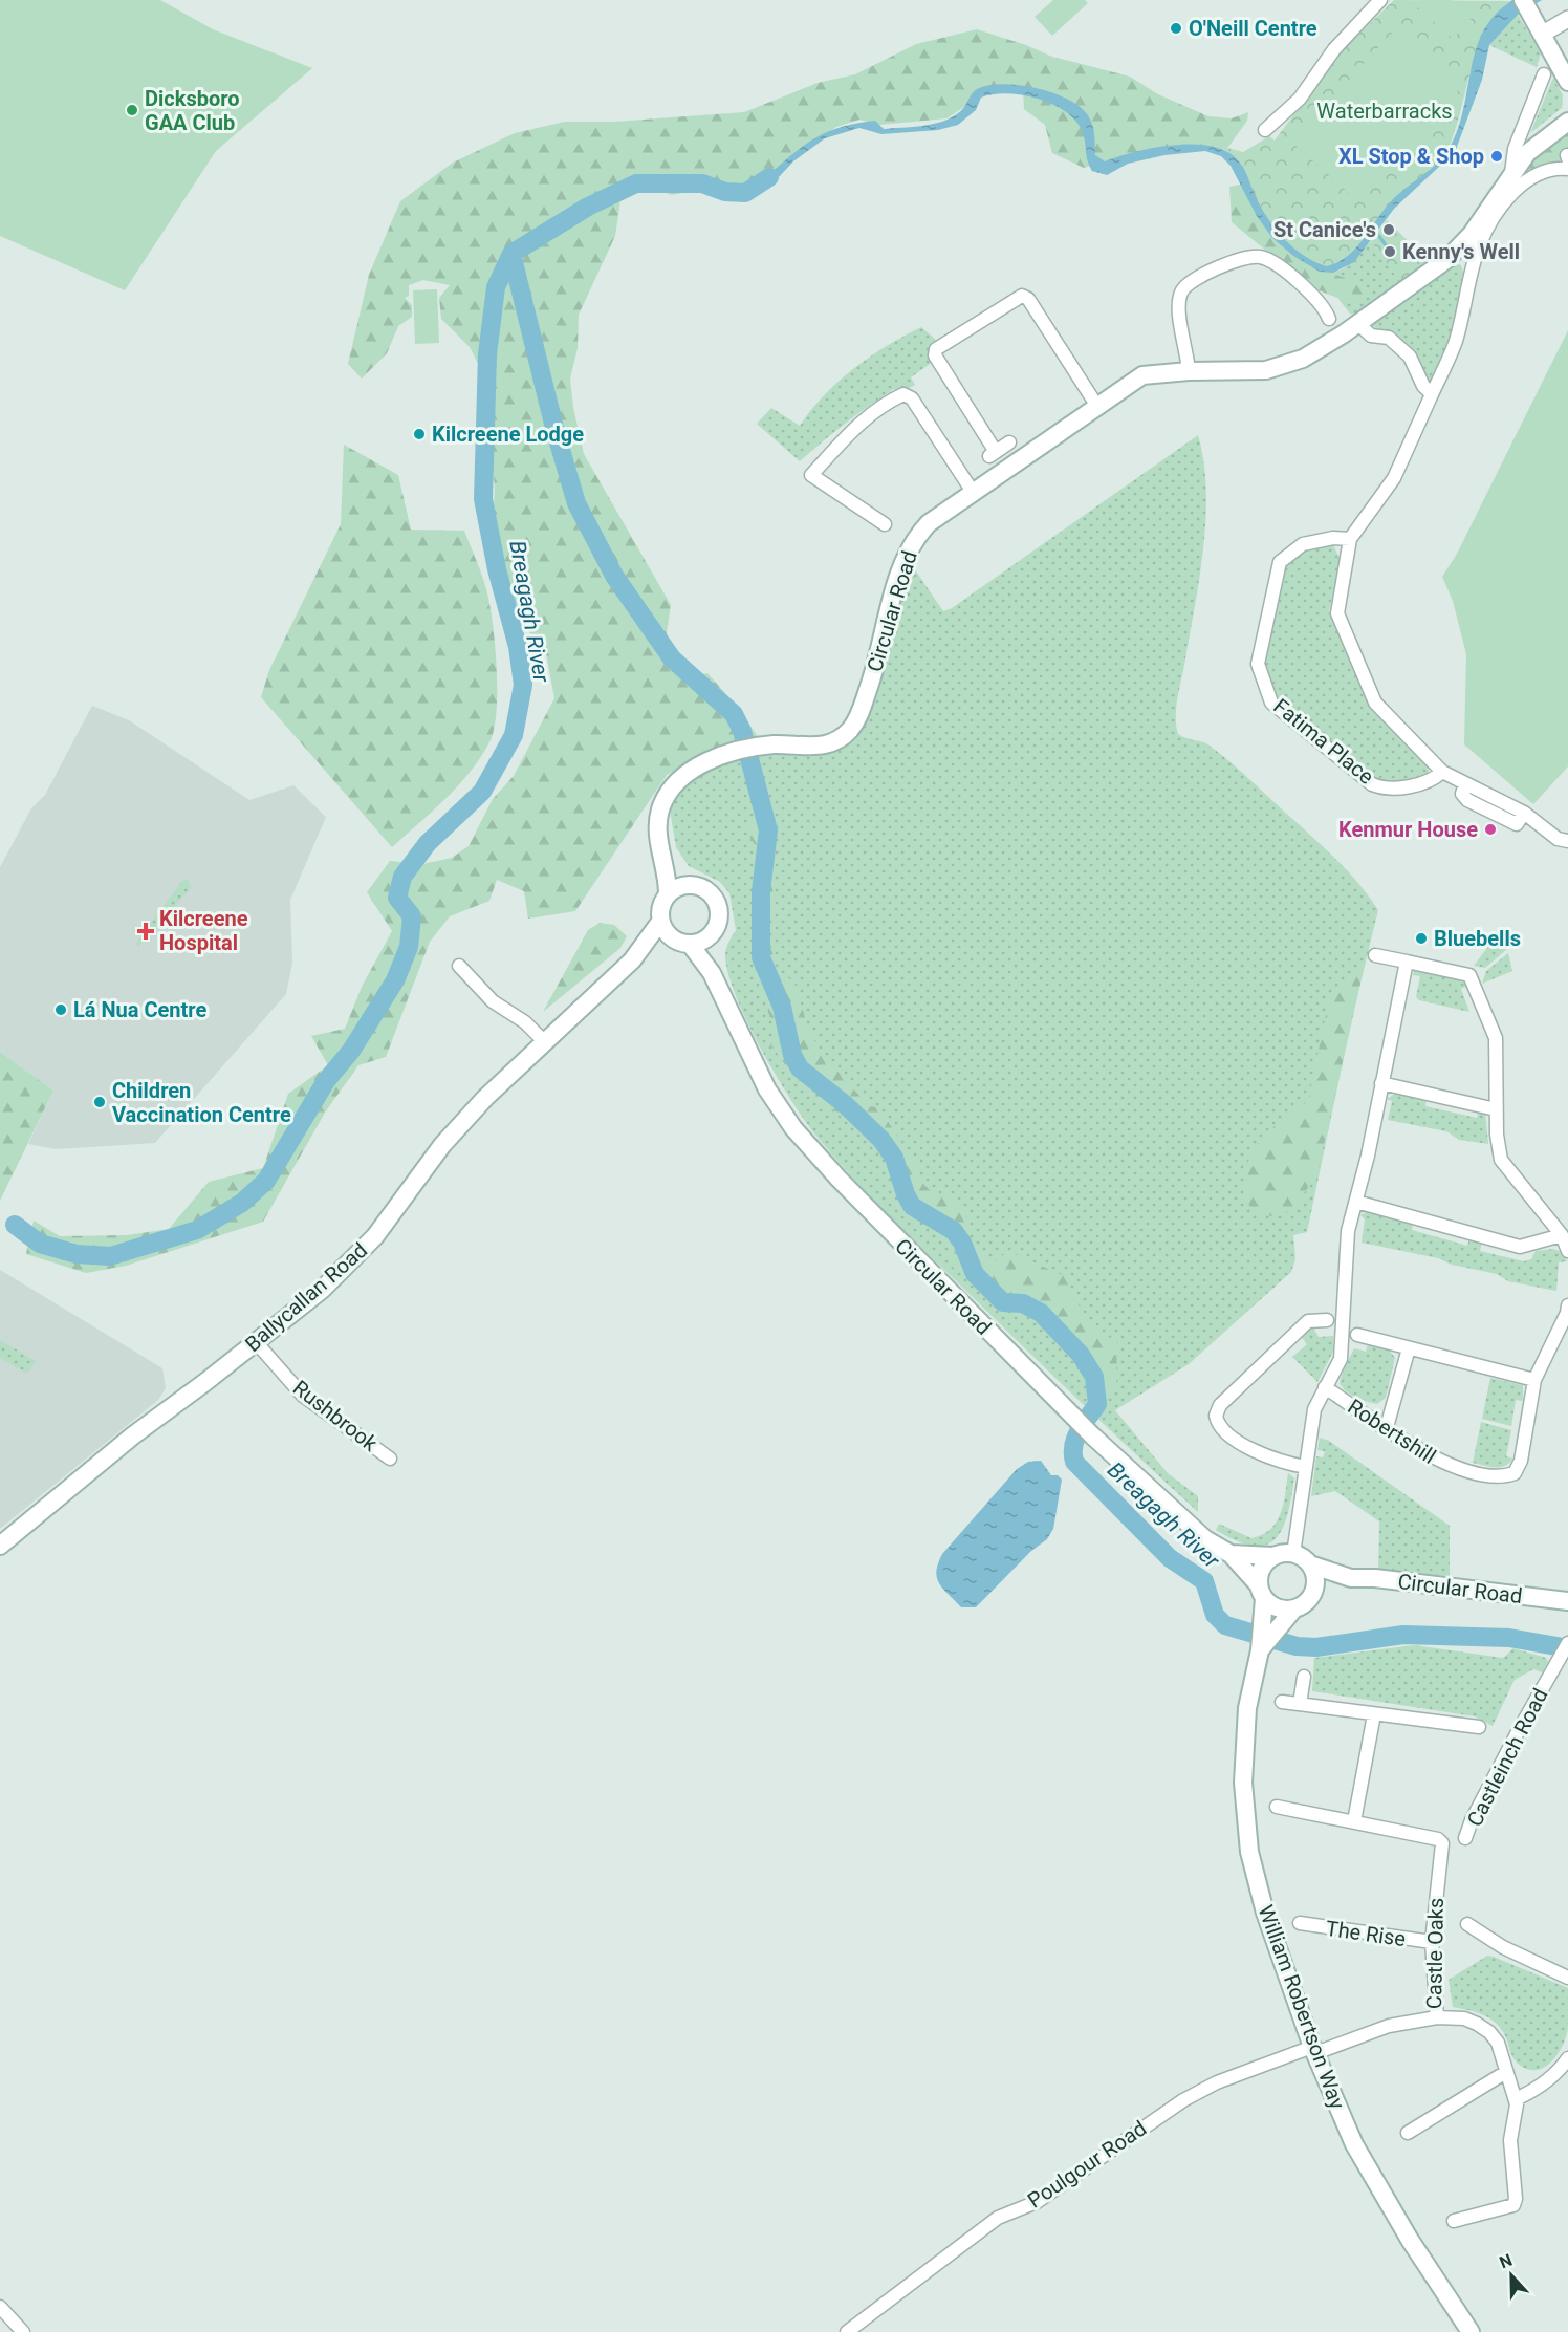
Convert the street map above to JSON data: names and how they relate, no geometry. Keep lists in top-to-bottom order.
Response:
{
  "streets": {
    "main road": ["Circular Road", "Ballycallan Road", "William Robertson Way"],
    "street": [
      "Fatima Place",
      "Rushbrook",
      "Robertshill",
      "Castleinch Road",
      "The Rise",
      "Castle Oaks",
      "Poulgour Road"
    ]
  },
  "crossings": [
    ["Circular Road", "Ballycallan Road"],
    ["Circular Road", "Robertshill"],
    ["Ballycallan Road", "Rushbrook"],
    ["The Rise", "Castle Oaks"],
    ["Castle Oaks", "William Robertson Way"],
    ["Castle Oaks", "Poulgour Road"],
    ["William Robertson Way", "Poulgour Road"]
  ],
  "water": ["Breagagh River"],
  "parks": ["Waterbarracks"],
  "places": {
    "other": [
      "O'Neill Centre",
      "Dicksboro GAA Club",
      "XL Stop & Shop",
      "St Canice's",
      "Kenny's Well",
      "Kilcreene Lodge",
      "Kenmur House",
      "Bluebells",
      "Lá Nua Centre",
      "Children Vaccination Centre"
    ],
    "health": ["Kilcreene Hospital"]
  },
  "north": "top"
}
